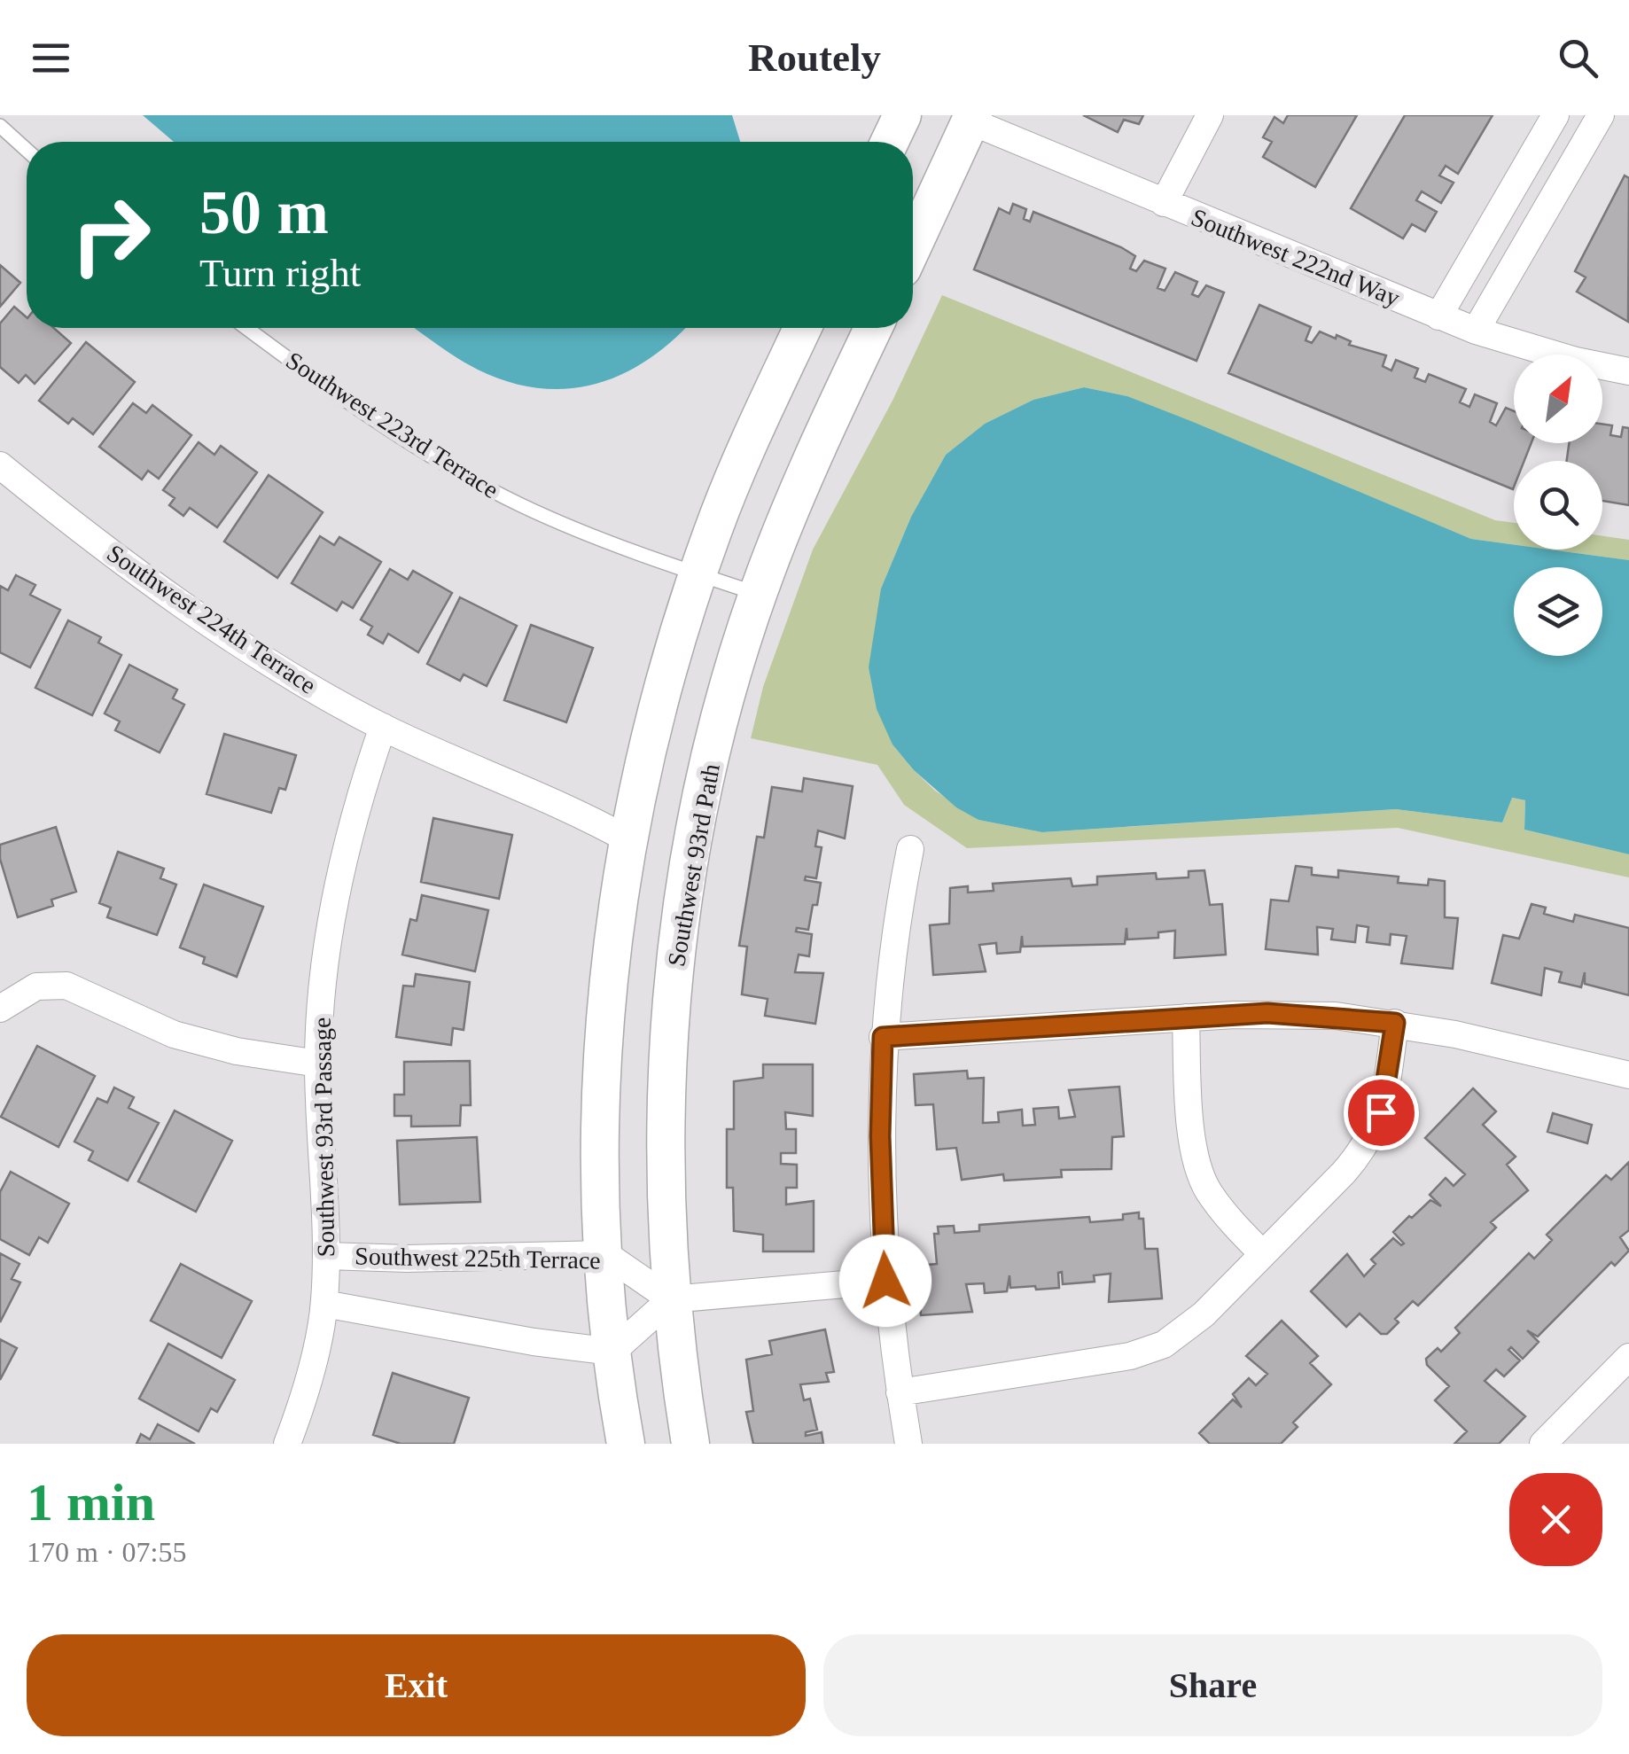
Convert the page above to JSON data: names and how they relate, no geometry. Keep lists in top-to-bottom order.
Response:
{
  "streets": {
    "street": [
      "Southwest 222nd Way",
      "Southwest 224th Terrace",
      "Southwest 93rd Path",
      "Southwest 93rd Passage",
      "Southwest 225th Terrace"
    ],
    "lane": ["Southwest 223rd Terrace"]
  },
  "crossings": [
    ["Southwest 223rd Terrace", "Southwest 93rd Path"],
    ["Southwest 224th Terrace", "Southwest 93rd Passage"],
    ["Southwest 93rd Path", "Southwest 225th Terrace"],
    ["Southwest 93rd Passage", "Southwest 225th Terrace"]
  ],
  "north": "top right",
  "page": {
    "header": "Routely",
    "turn": ["50 m", "Turn right"],
    "heading": ["1 min", "170 m · 07:55"],
    "buttons": ["Exit", "Share"]
  }
}
